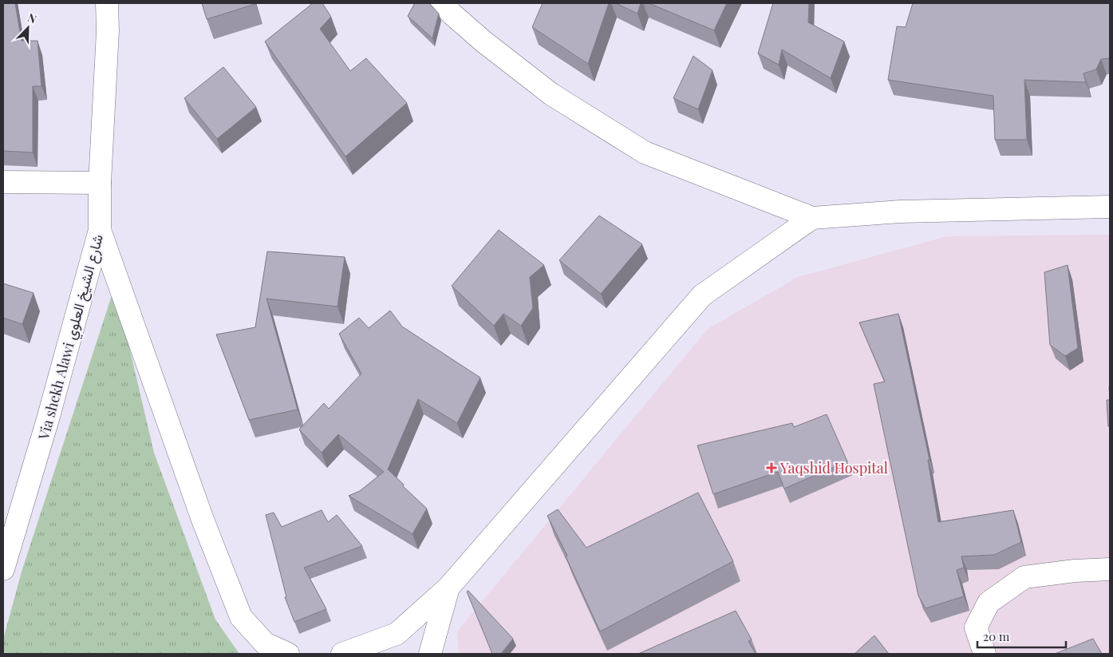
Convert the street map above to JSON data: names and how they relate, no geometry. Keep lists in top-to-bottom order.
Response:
{
  "streets": {
    "street": ["Via shekh Alawi شارع الشيخ العلوي"]
  },
  "places": {
    "health": ["Yaqshid Hospital"]
  },
  "scale_bar": "20 m",
  "north": "top right"
}
